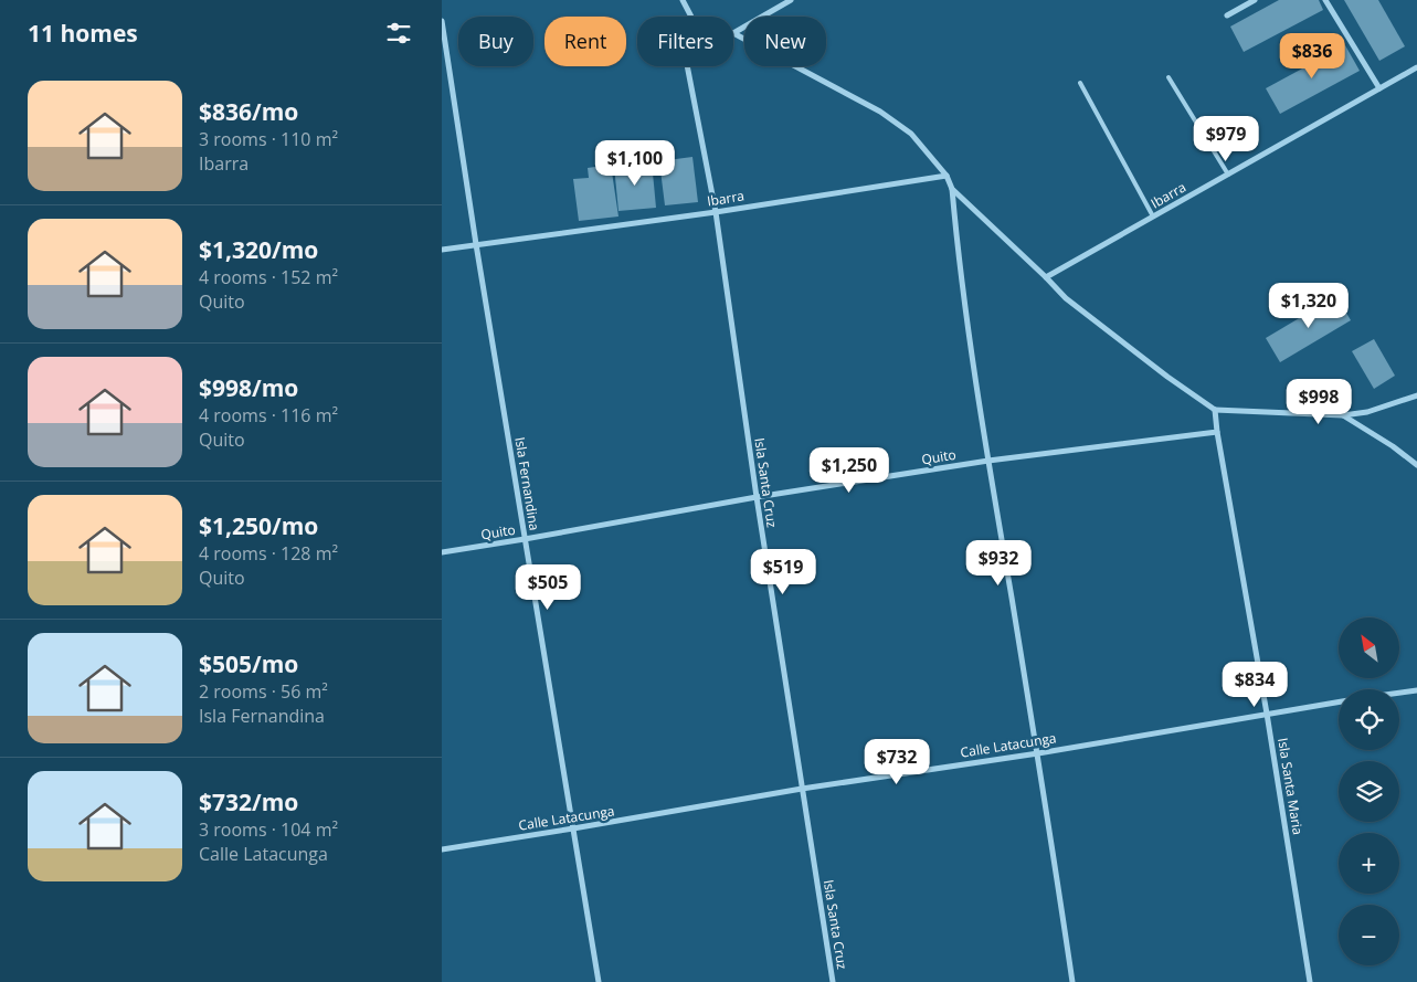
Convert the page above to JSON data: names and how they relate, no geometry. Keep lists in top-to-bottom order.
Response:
{
  "streets": {
    "street": [
      "Ibarra",
      "Quito",
      "Isla Santa Cruz",
      "Isla Fernandina",
      "Calle Latacunga",
      "Isla Santa Maria"
    ]
  },
  "crossings": [
    ["Ibarra", "Isla Santa Cruz"],
    ["Ibarra", "Isla Fernandina"],
    ["Quito", "Isla Santa Cruz"],
    ["Quito", "Isla Fernandina"],
    ["Quito", "Isla Santa Maria"],
    ["Isla Santa Cruz", "Calle Latacunga"],
    ["Isla Fernandina", "Calle Latacunga"],
    ["Calle Latacunga", "Isla Santa Maria"]
  ],
  "north": "top left",
  "page": {
    "heading": "11 homes",
    "chip": [
      "Buy",
      "Rent",
      "Filters",
      "New"
    ],
    "price": [
      "$836",
      "$979",
      "$1,100",
      "$1,320",
      "$998",
      "$1,250",
      "$932",
      "$519",
      "$505",
      "$834",
      "$732"
    ],
    "list": [
      {
        "name": "$836/mo",
        "note": "3 rooms · 110 m² · Ibarra"
      },
      {
        "name": "$1,320/mo",
        "note": "4 rooms · 152 m² · Quito"
      },
      {
        "name": "$998/mo",
        "note": "4 rooms · 116 m² · Quito"
      },
      {
        "name": "$1,250/mo",
        "note": "4 rooms · 128 m² · Quito"
      },
      {
        "name": "$505/mo",
        "note": "2 rooms · 56 m² · Isla Fernandina"
      },
      {
        "name": "$732/mo",
        "note": "3 rooms · 104 m² · Calle Latacunga"
      }
    ],
    "map_buttons": ["+", "−"]
  }
}
